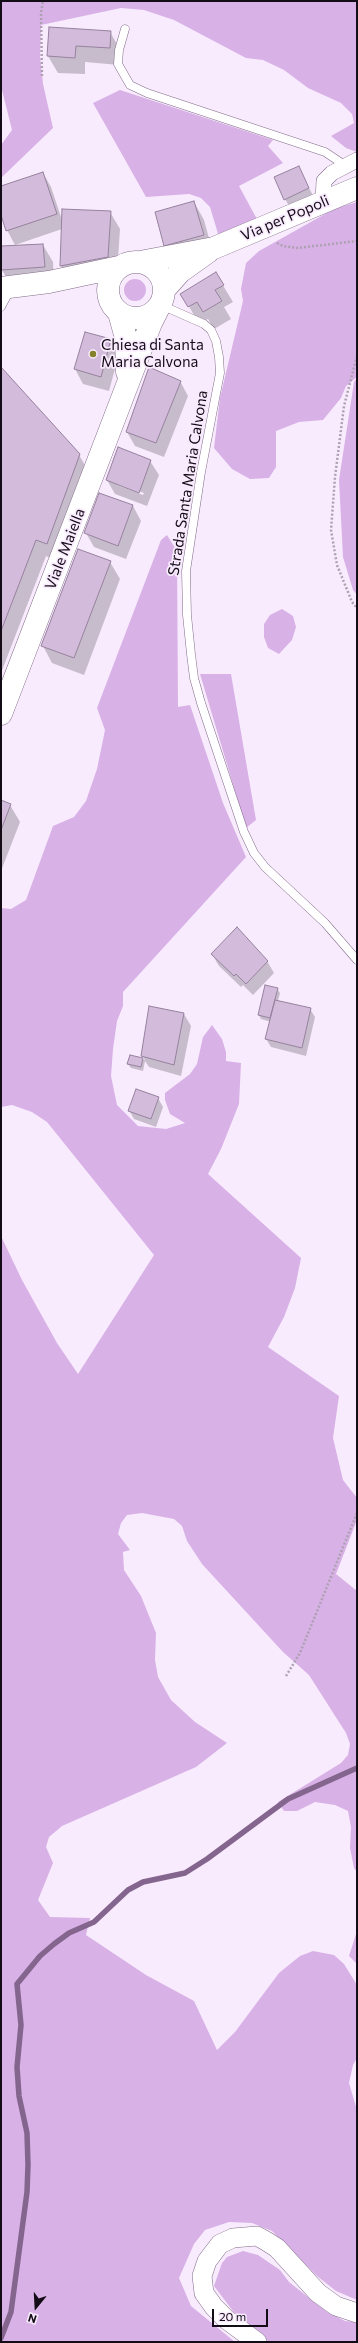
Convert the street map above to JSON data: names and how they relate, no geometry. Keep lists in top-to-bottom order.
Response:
{
  "streets": {
    "main road": ["Via per Popoli", "Viale Maiella"],
    "lane": ["Strada Santa Maria Calvona"]
  },
  "crossings": [
    ["Via per Popoli", "Strada Santa Maria Calvona"],
    ["Via per Popoli", "Viale Maiella"],
    ["Strada Santa Maria Calvona", "Viale Maiella"]
  ],
  "places": ["Chiesa di Santa Maria Calvona"],
  "scale_bar": "20 m",
  "north": "bottom"
}
